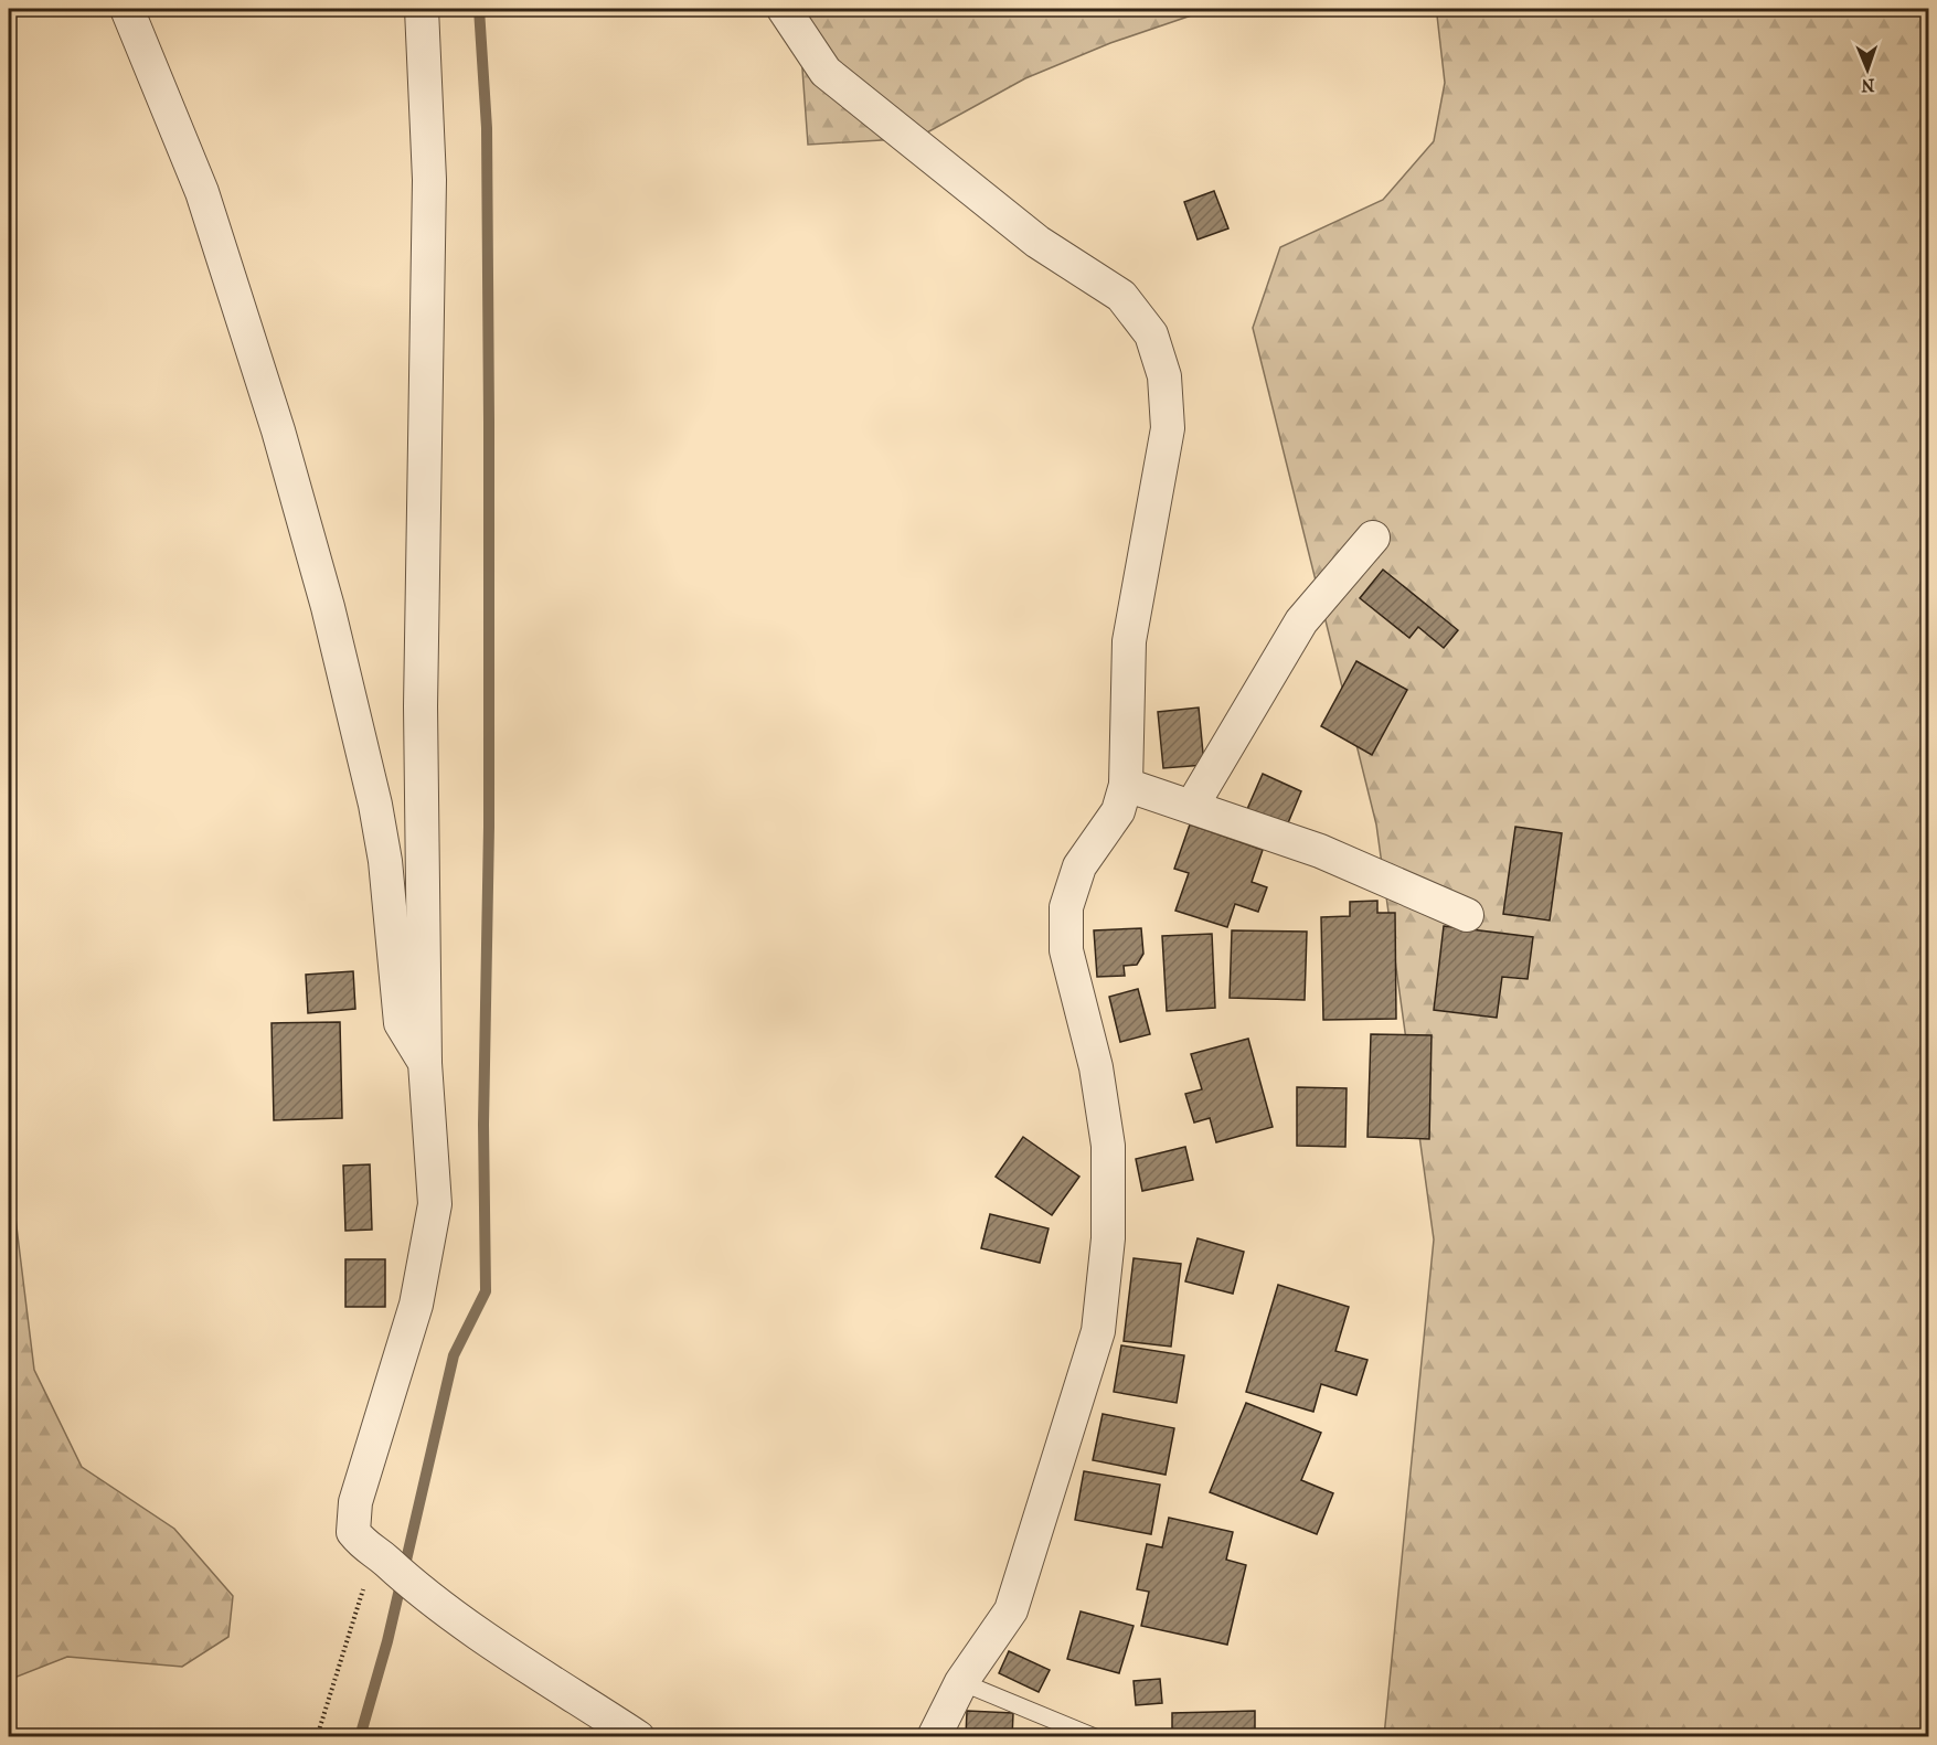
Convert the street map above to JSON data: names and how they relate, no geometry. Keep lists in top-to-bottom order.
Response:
{
  "north": "bottom"
}
